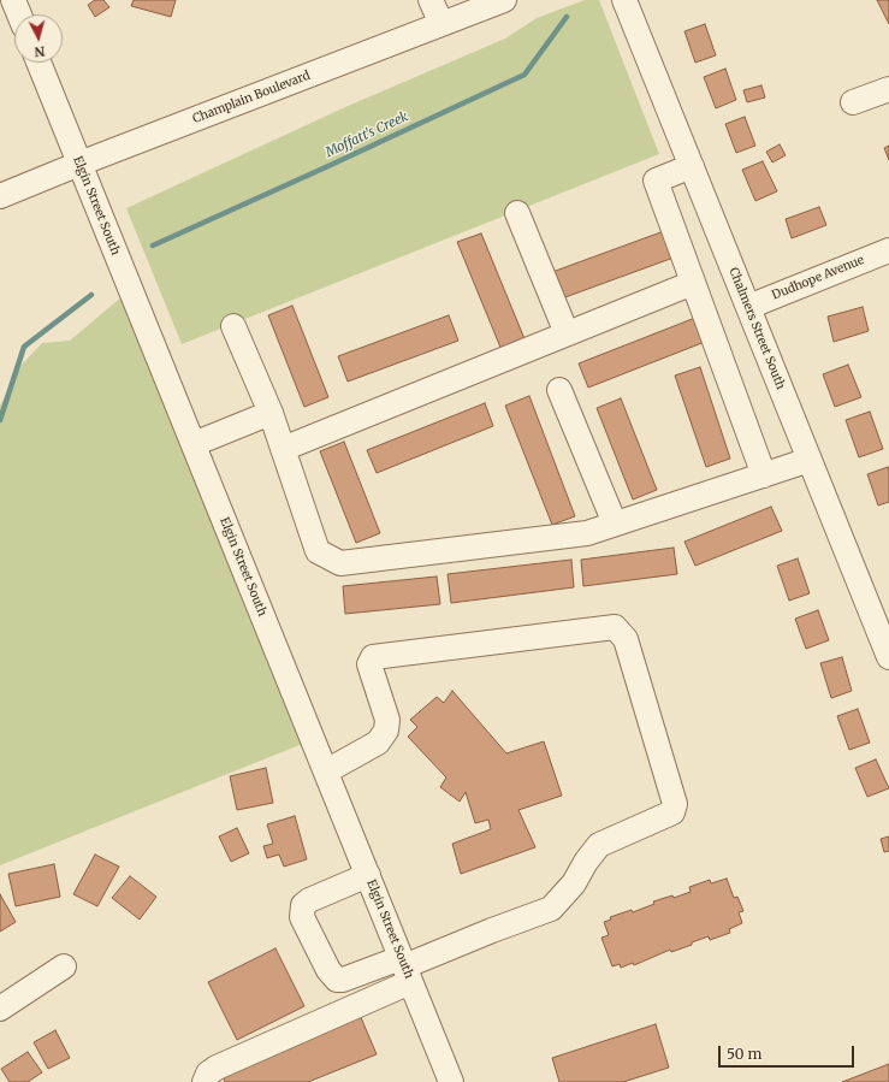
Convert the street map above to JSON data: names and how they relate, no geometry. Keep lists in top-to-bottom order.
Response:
{
  "streets": {
    "street": [
      "Champlain Boulevard",
      "Elgin Street South",
      "Dudhope Avenue",
      "Chalmers Street South"
    ]
  },
  "crossings": [
    ["Champlain Boulevard", "Elgin Street South"],
    ["Dudhope Avenue", "Chalmers Street South"]
  ],
  "water": ["Moffatt's Creek"],
  "scale_bar": "50 m",
  "north": "bottom"
}
